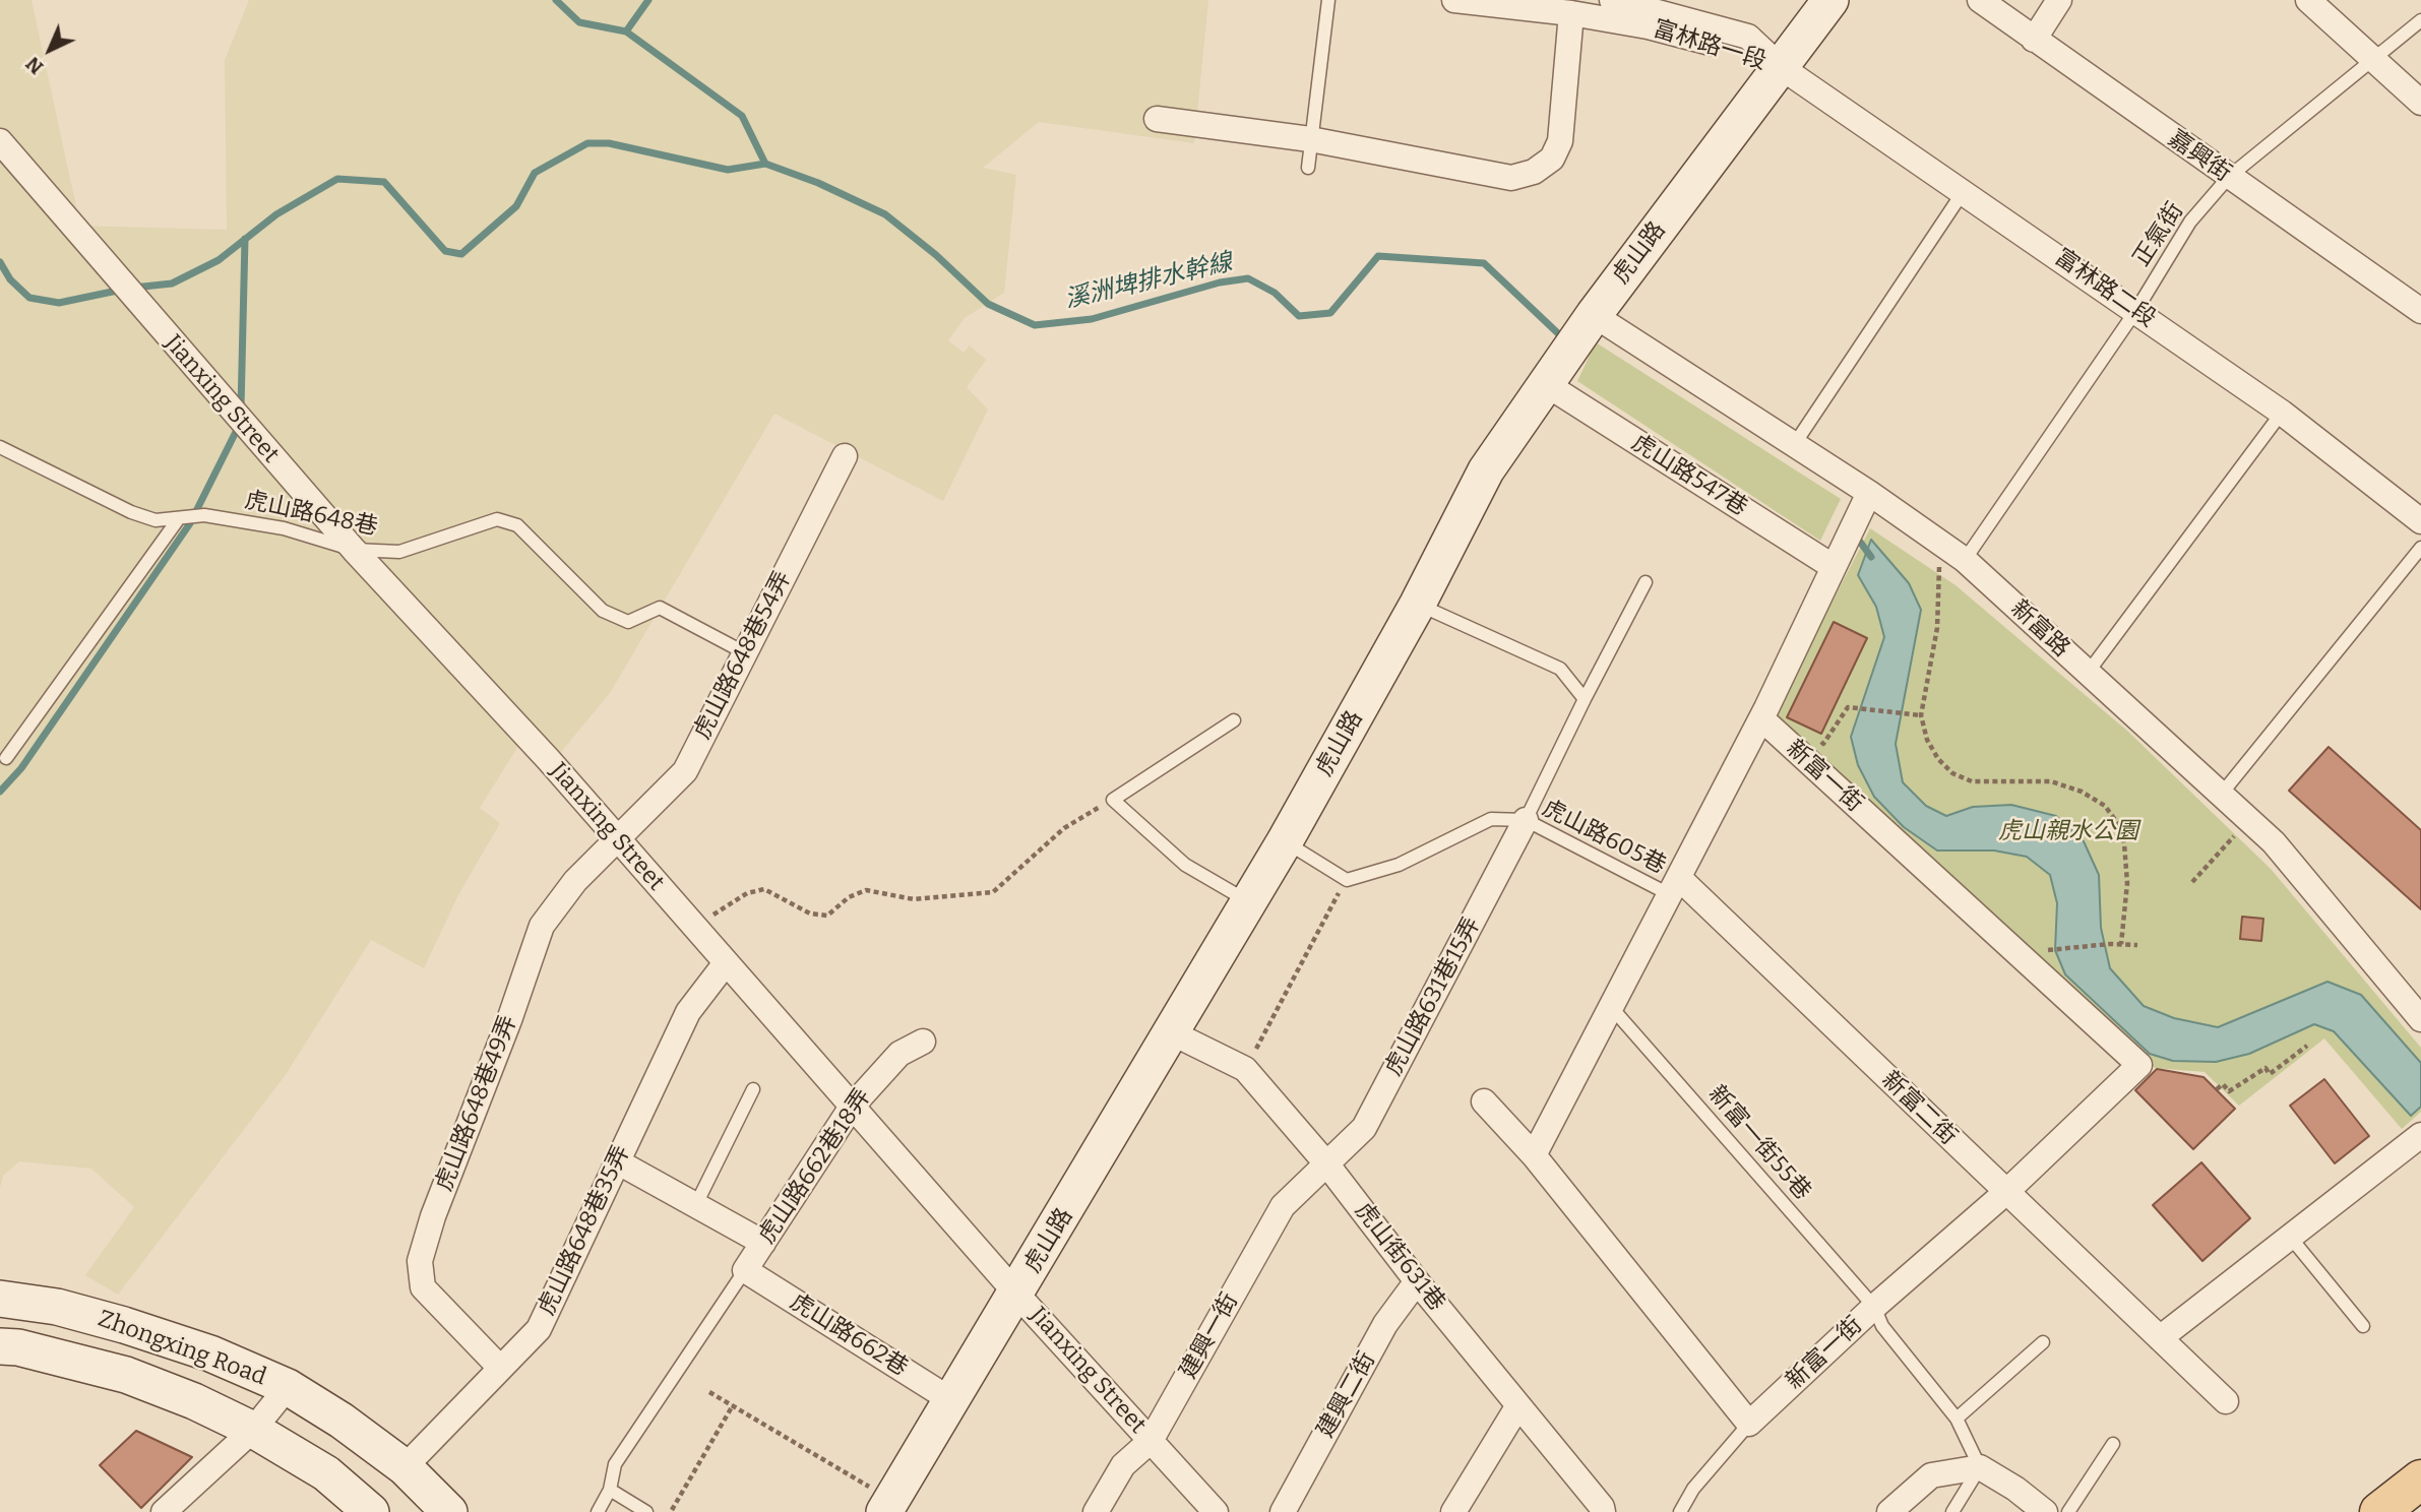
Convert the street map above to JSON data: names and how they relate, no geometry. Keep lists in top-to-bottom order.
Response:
{
  "streets": {
    "street": [
      "富林路一段",
      "嘉興街",
      "虎山路",
      "富林路二段",
      "Jianxing Street",
      "虎山路547巷",
      "新富路",
      "虎山路648巷54弄",
      "新富一街",
      "虎山路631巷15弄",
      "虎山路648巷49弄",
      "新富二街",
      "虎山路662巷18弄",
      "虎山路648巷35弄",
      "虎山街631巷",
      "虎山路662巷",
      "建興一街",
      "Zhongxing Road",
      "建興二街"
    ],
    "lane": [
      "正氣街",
      "虎山路648巷",
      "虎山路605巷",
      "新富一街55巷"
    ]
  },
  "crossings": [
    ["富林路一段", "虎山路"],
    ["富林路一段", "富林路二段"],
    ["嘉興街", "正氣街"],
    ["正氣街", "富林路二段"],
    ["正氣街", "新富路"],
    ["虎山路", "富林路二段"],
    ["虎山路", "Jianxing Street"],
    ["虎山路", "虎山路547巷"],
    ["虎山路", "新富路"],
    ["虎山路", "虎山街631巷"],
    ["虎山路", "虎山路662巷"],
    ["Jianxing Street", "虎山路648巷"],
    ["Jianxing Street", "虎山路648巷54弄"],
    ["Jianxing Street", "虎山路648巷49弄"],
    ["Jianxing Street", "虎山路662巷18弄"],
    ["Jianxing Street", "虎山路648巷35弄"],
    ["Jianxing Street", "建興一街"],
    ["虎山路547巷", "新富一街"],
    ["虎山路648巷", "虎山路648巷54弄"],
    ["新富路", "新富一街"],
    ["虎山路648巷54弄", "虎山路648巷49弄"],
    ["新富一街", "虎山路605巷"],
    ["新富一街", "新富二街"],
    ["新富一街", "新富一街55巷"],
    ["虎山路605巷", "虎山路631巷15弄"],
    ["虎山路605巷", "新富二街"],
    ["虎山路631巷15弄", "虎山街631巷"],
    ["虎山路631巷15弄", "建興一街"],
    ["虎山路648巷49弄", "虎山路648巷35弄"],
    ["虎山路662巷18弄", "虎山路662巷"],
    ["虎山路648巷35弄", "Zhongxing Road"],
    ["虎山街631巷", "建興一街"],
    ["虎山街631巷", "建興二街"]
  ],
  "water": ["溪洲埤排水幹線"],
  "parks": ["虎山親水公園"],
  "north": "bottom left"
}
